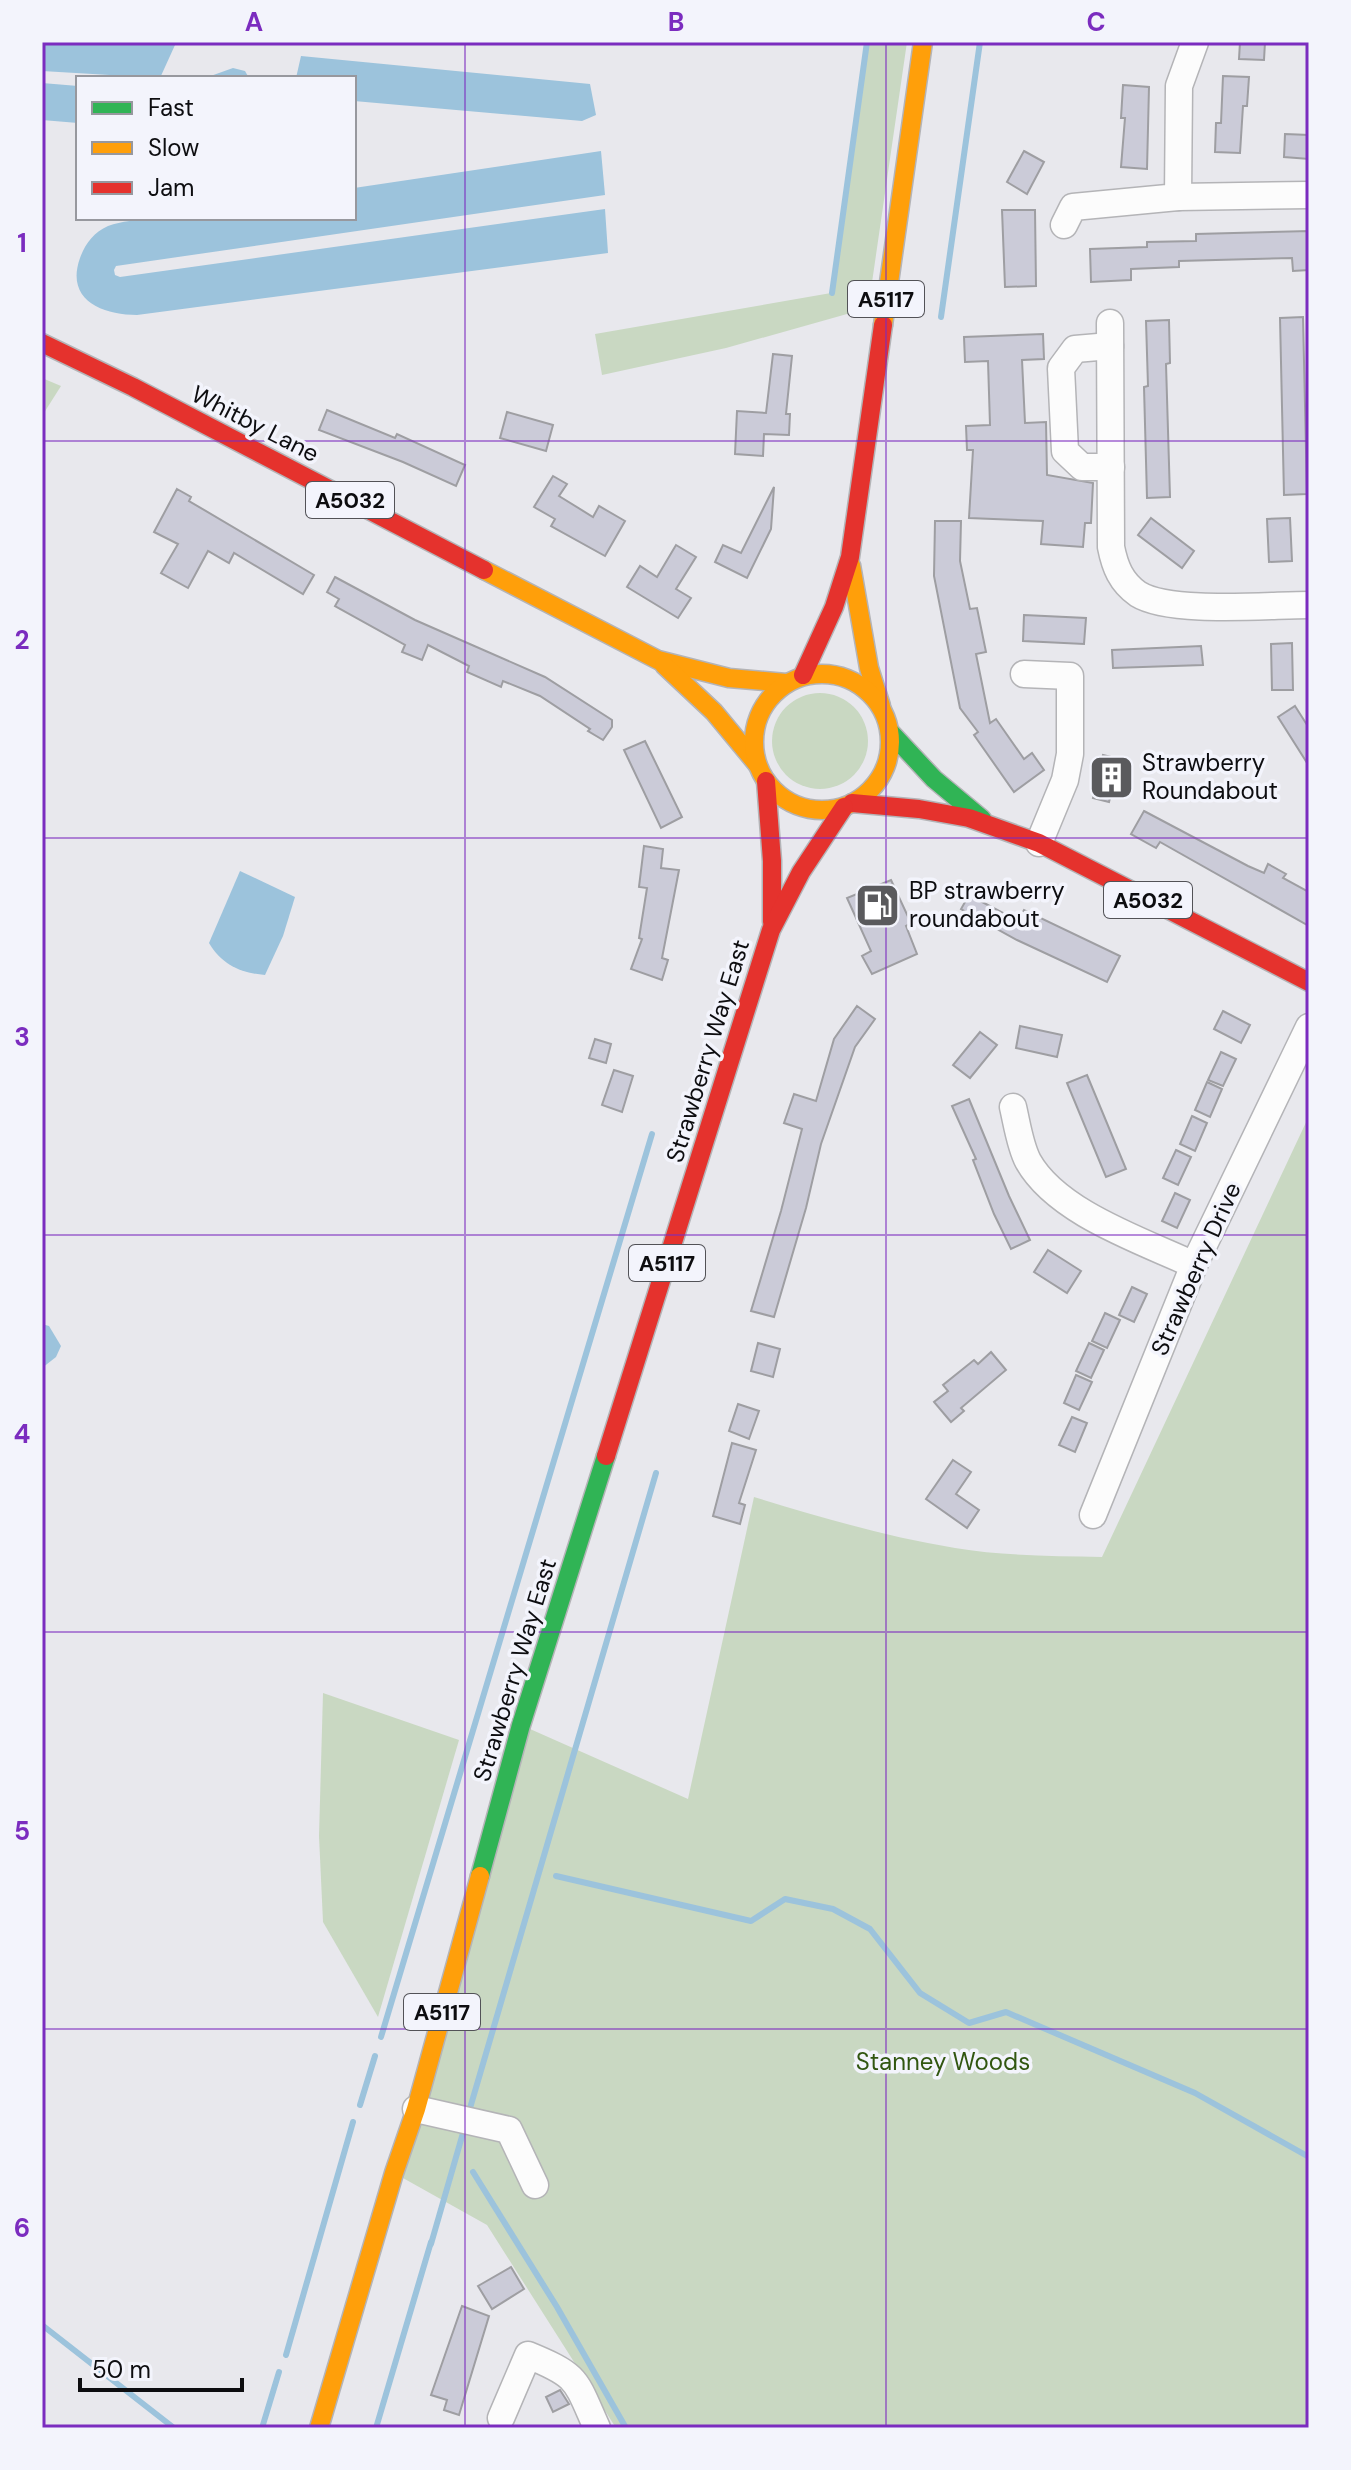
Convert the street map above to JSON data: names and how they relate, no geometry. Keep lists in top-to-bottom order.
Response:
{
  "streets": {
    "main road": [
      "A5117",
      "Whitby Lane",
      "A5032",
      "Strawberry Way East"
    ],
    "street": ["Strawberry Drive"]
  },
  "crossings": [
    ["A5117", "Whitby Lane"],
    ["A5117", "A5032"],
    ["A5117", "Strawberry Way East"],
    ["Whitby Lane", "A5032"],
    ["Whitby Lane", "Strawberry Way East"],
    ["A5032", "Strawberry Way East"]
  ],
  "parks": ["Stanney Woods"],
  "places": {
    "building": ["Strawberry Roundabout"],
    "fuel station": ["BP strawberry roundabout"]
  },
  "legend": ["Fast", "Slow", "Jam"],
  "scale_bar": "50 m",
  "grid": {
    "columns": ["A", "B", "C"],
    "rows": [
      "1",
      "2",
      "3",
      "4",
      "5",
      "6"
    ]
  }
}
